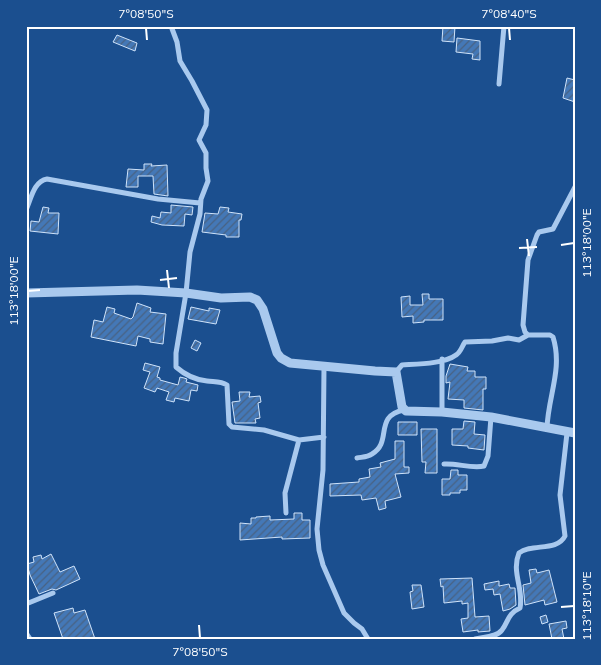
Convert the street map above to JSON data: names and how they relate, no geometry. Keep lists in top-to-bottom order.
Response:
{
  "coordinates": [
    "7°08'50\"S",
    "7°08'40\"S",
    "113°18'00\"E",
    "113°18'10\"E"
  ]
}
